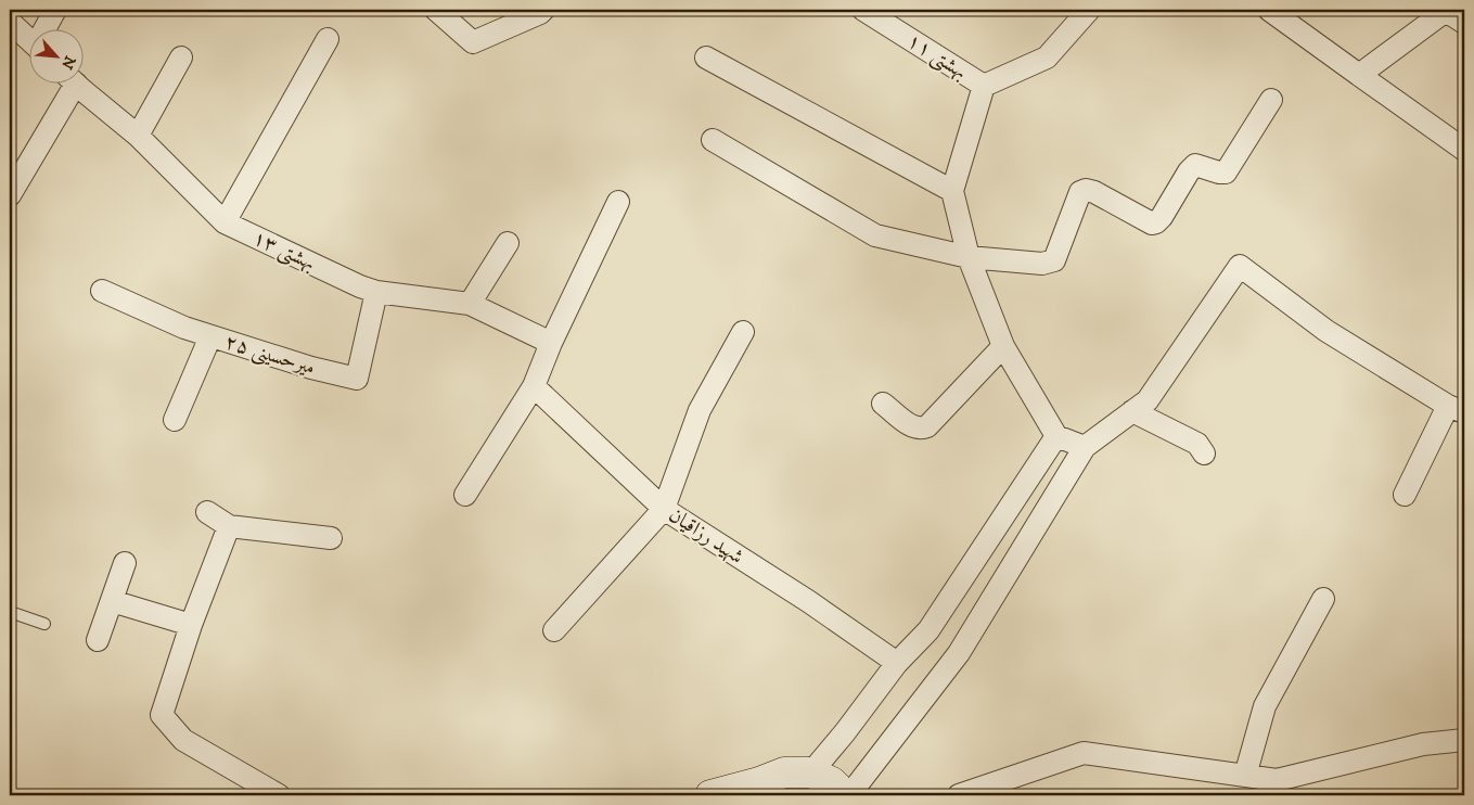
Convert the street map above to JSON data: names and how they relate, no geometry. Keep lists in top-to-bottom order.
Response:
{
  "streets": {
    "street": [
      "بهشتی ۱۱",
      "بهشتی ۱۳",
      "میرحسینی ۲۵",
      "شهید رزاقیان"
    ]
  },
  "crossings": [
    ["بهشتی ۱۳", "میرحسینی ۲۵"]
  ],
  "north": "bottom right"
}
